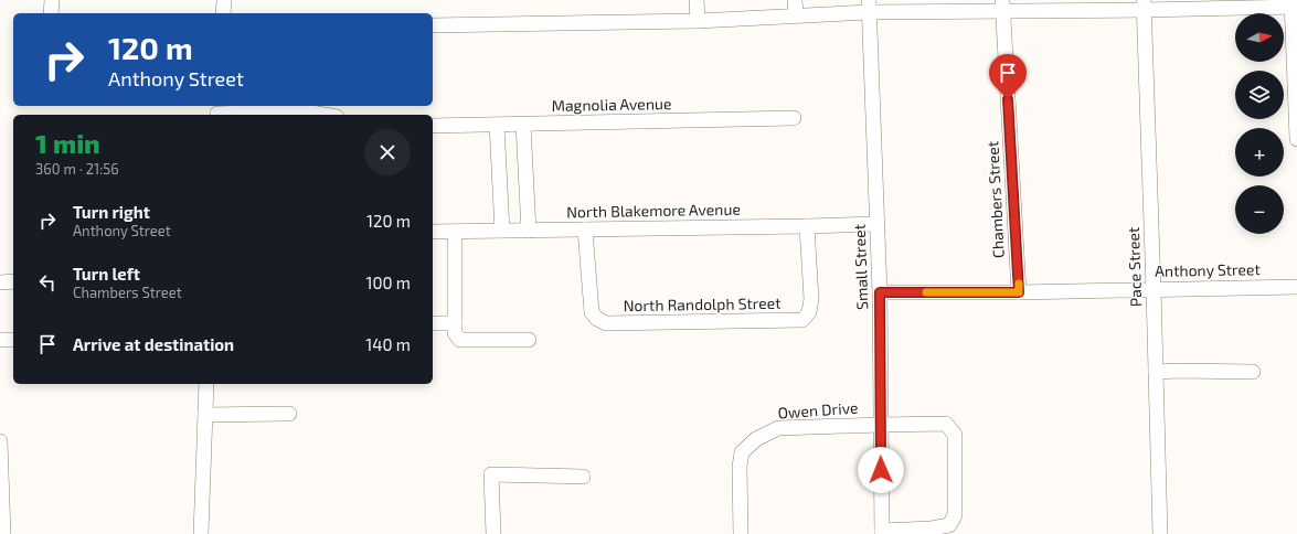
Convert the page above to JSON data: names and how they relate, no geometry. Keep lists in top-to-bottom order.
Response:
{
  "streets": {
    "street": [
      "Magnolia Avenue",
      "Chambers Street",
      "North Blakemore Avenue",
      "Small Street",
      "Pace Street",
      "Anthony Street",
      "North Randolph Street",
      "Owen Drive"
    ]
  },
  "crossings": [
    ["Chambers Street", "Anthony Street"],
    ["North Blakemore Avenue", "Small Street"],
    ["North Blakemore Avenue", "North Randolph Street"],
    ["Small Street", "Anthony Street"],
    ["Small Street", "Owen Drive"],
    ["Pace Street", "Anthony Street"]
  ],
  "north": "right",
  "page": {
    "map_buttons": ["+", "−"],
    "turn": ["120 m", "Anthony Street"],
    "heading": ["1 min", "360 m · 21:56"],
    "list": [
      {
        "name": "Turn right",
        "note": "Anthony Street",
        "value": "120 m"
      },
      {
        "name": "Turn left",
        "note": "Chambers Street",
        "value": "100 m"
      },
      {
        "name": "Arrive at destination",
        "value": "140 m"
      }
    ]
  }
}
